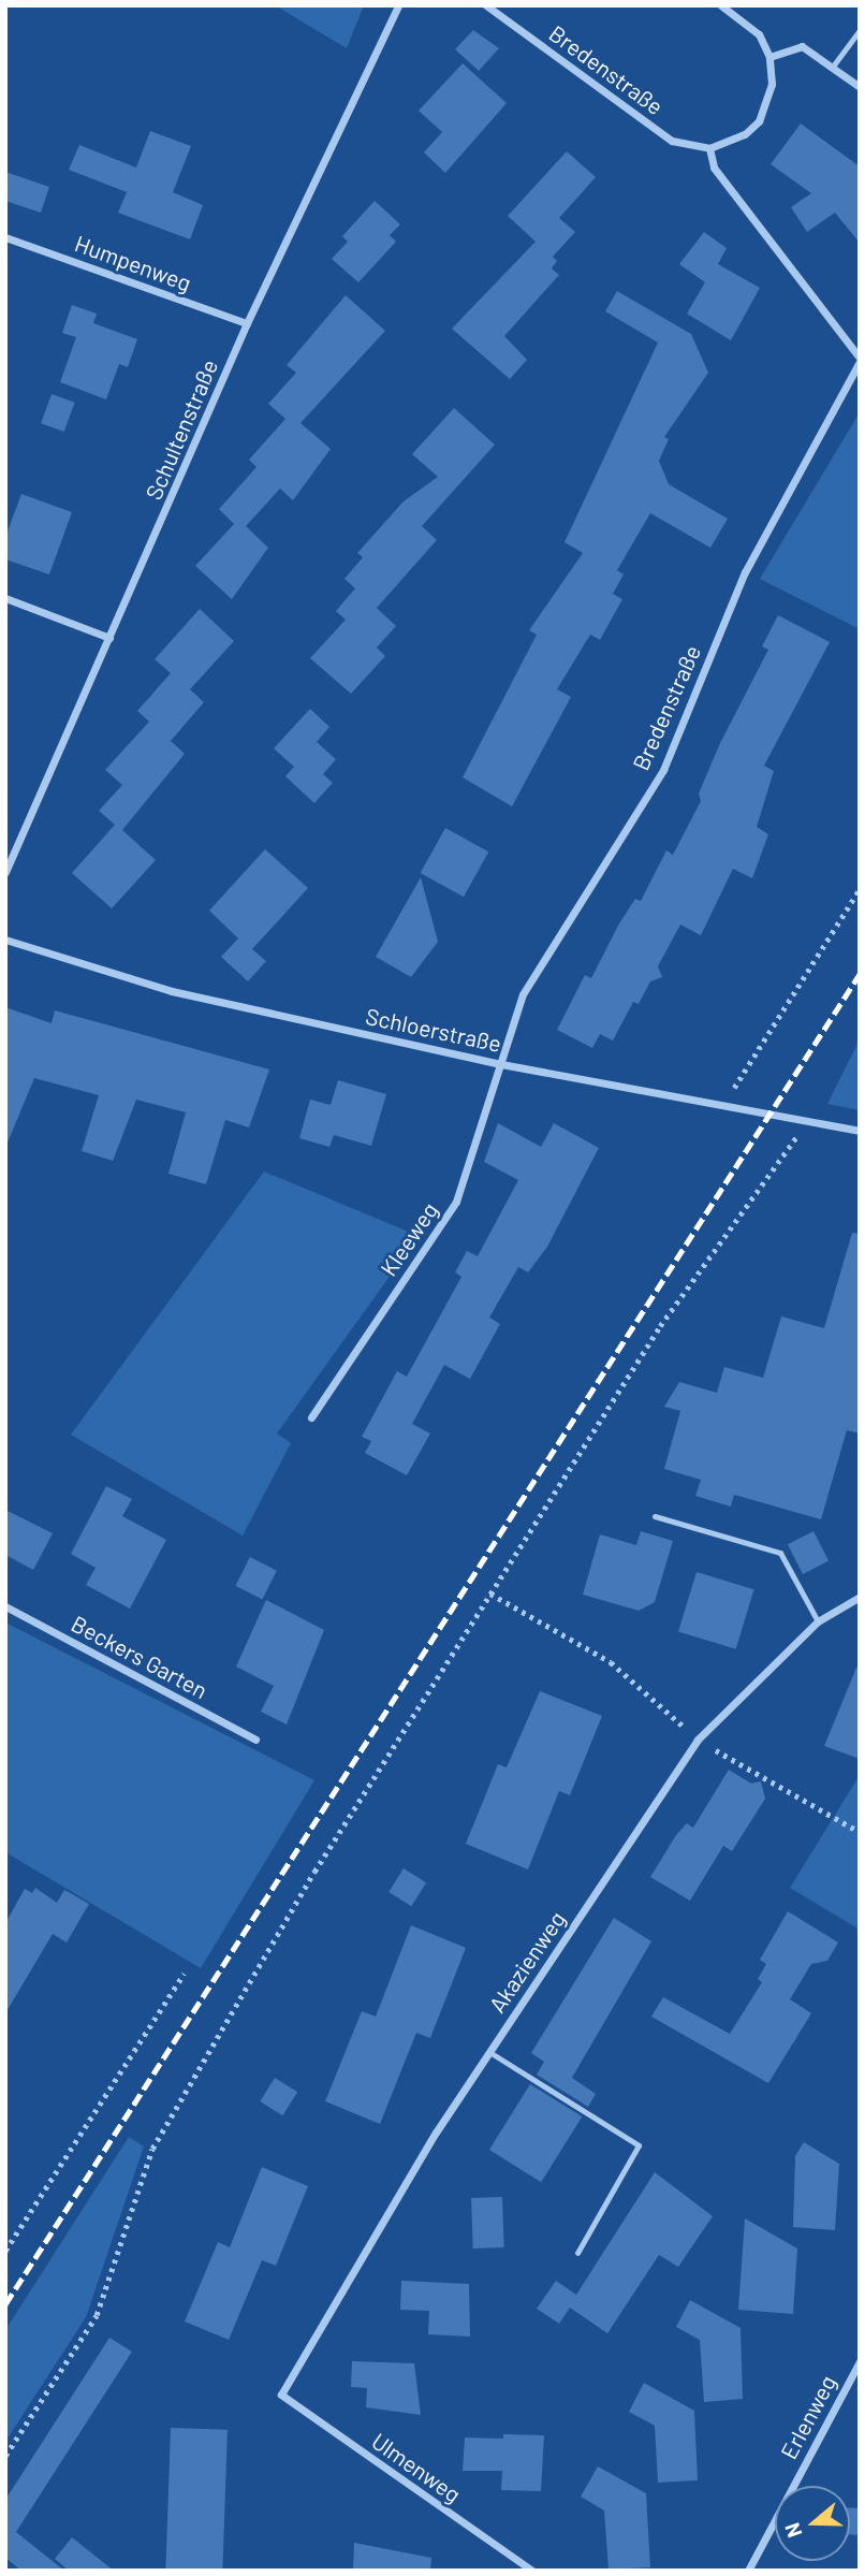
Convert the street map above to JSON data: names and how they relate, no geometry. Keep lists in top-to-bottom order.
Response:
{
  "streets": {
    "street": [
      "Bredenstraße",
      "Humpenweg",
      "Schultenstraße",
      "Schloerstraße",
      "Kleeweg",
      "Beckers Garten",
      "Akazienweg",
      "Erlenweg",
      "Ulmenweg"
    ]
  },
  "crossings": [
    ["Bredenstraße", "Schloerstraße"],
    ["Bredenstraße", "Kleeweg"],
    ["Humpenweg", "Schultenstraße"],
    ["Schloerstraße", "Kleeweg"],
    ["Akazienweg", "Ulmenweg"]
  ],
  "north": "left"
}
